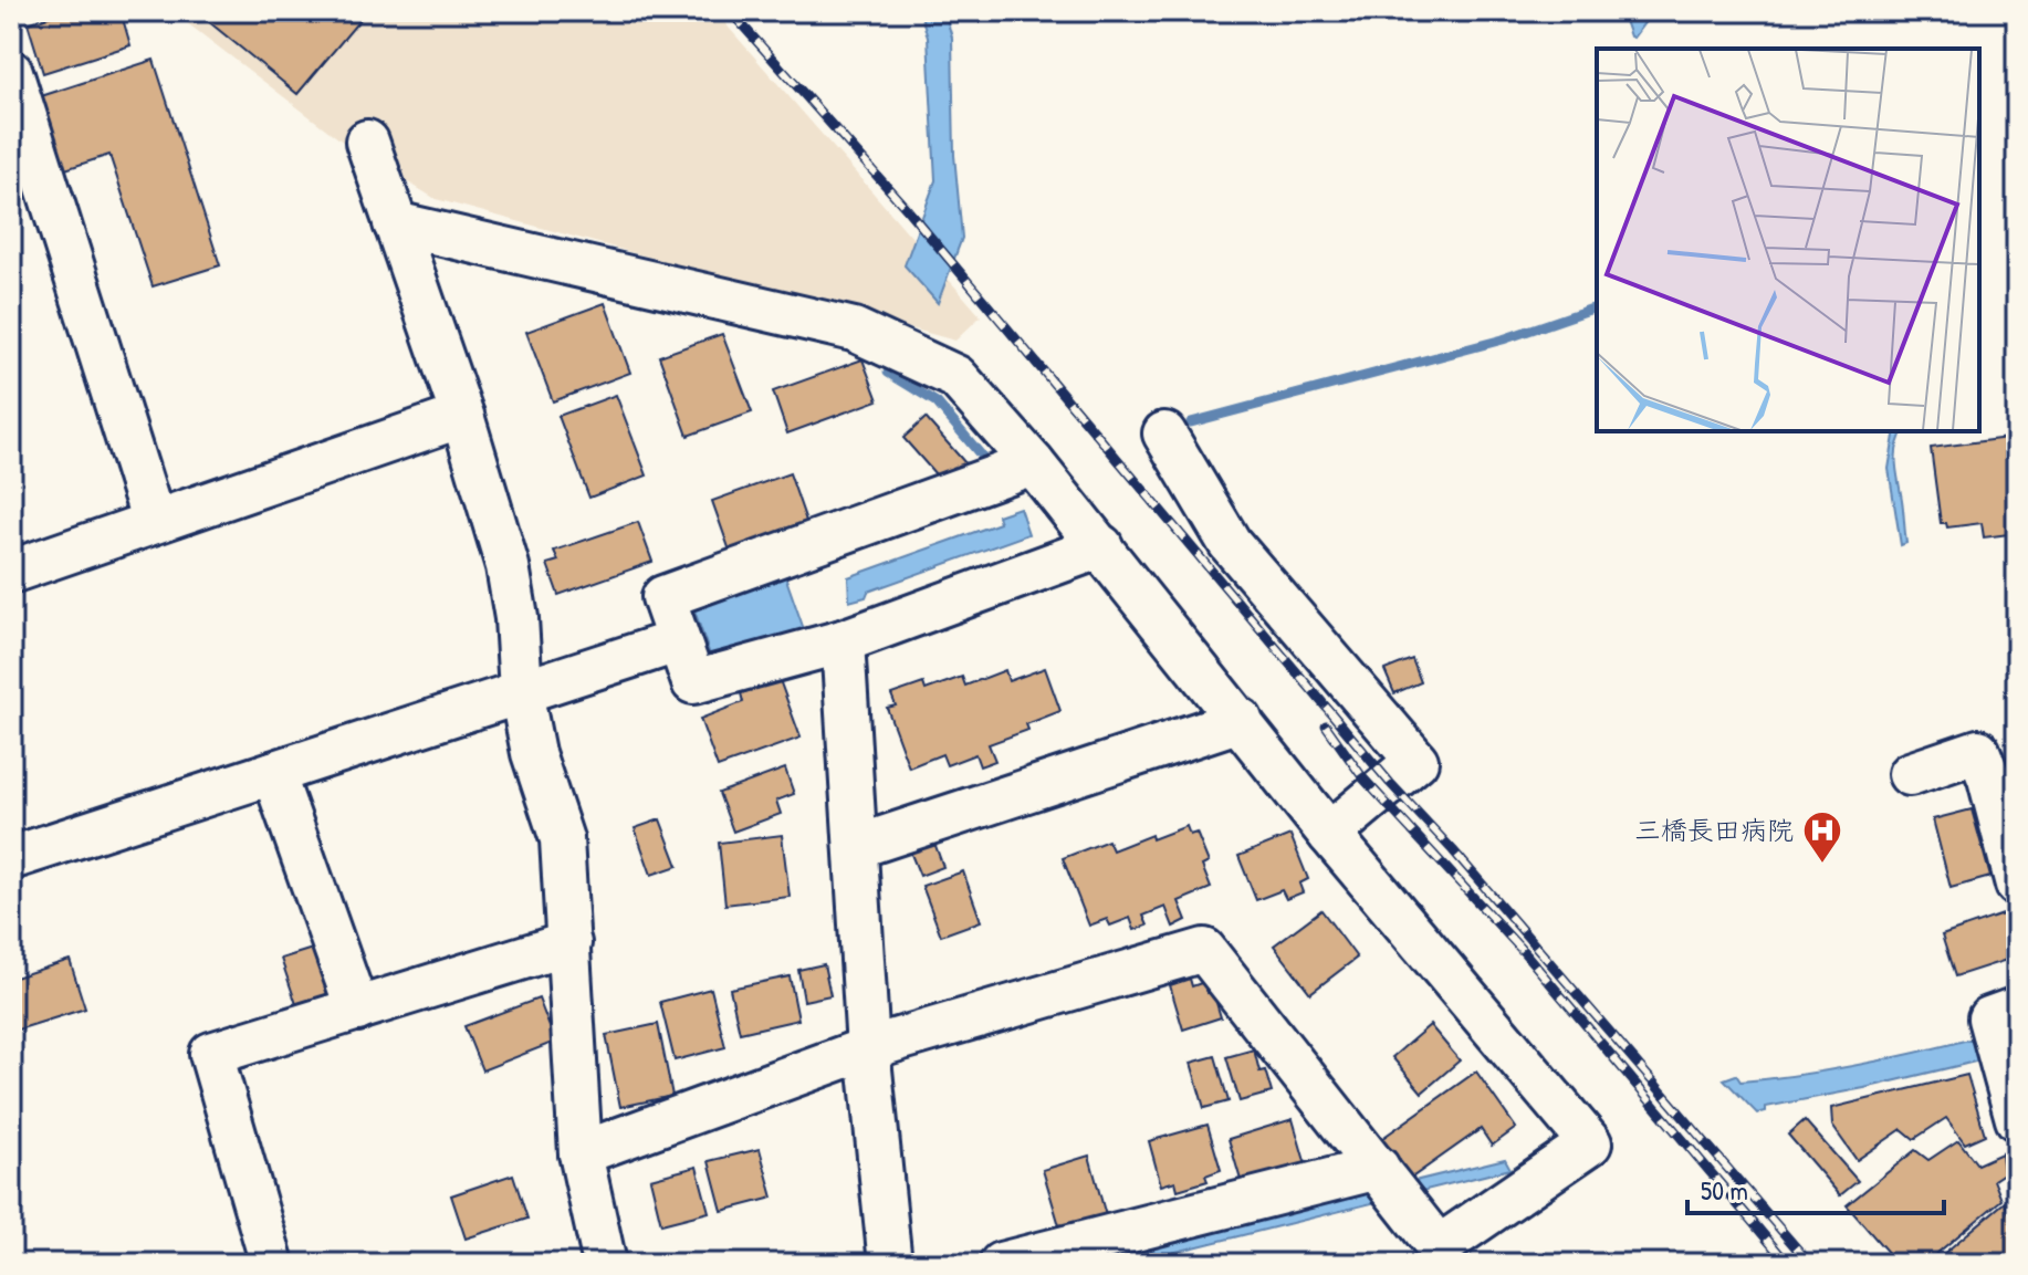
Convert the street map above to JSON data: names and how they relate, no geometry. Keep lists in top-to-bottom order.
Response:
{
  "places": {
    "hospital": ["三橋長田病院"]
  },
  "scale_bar": "50 m"
}
